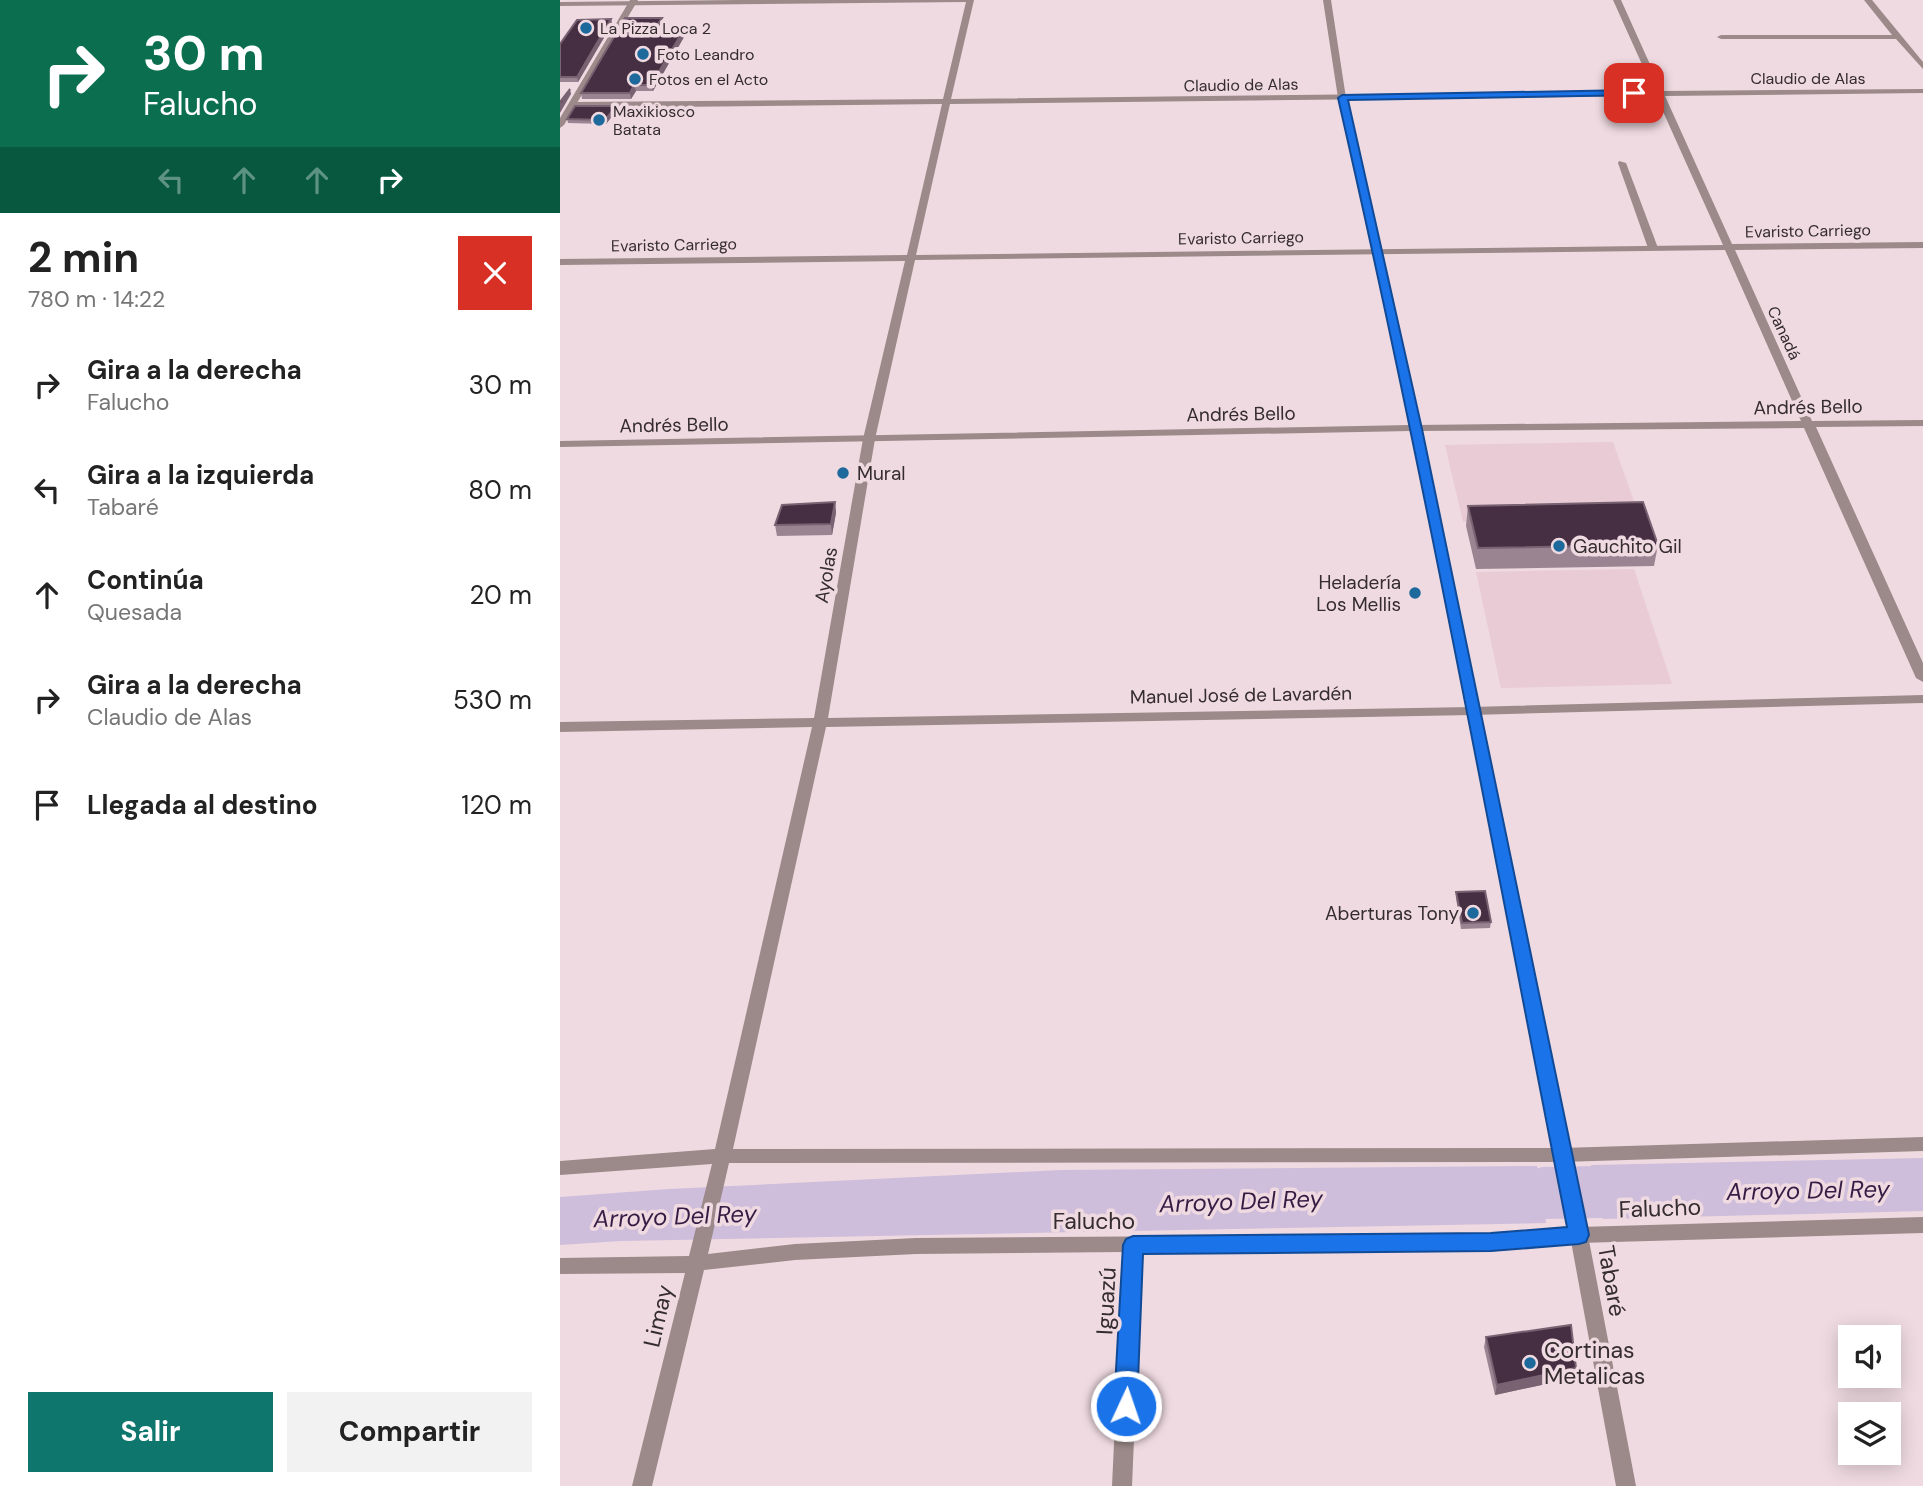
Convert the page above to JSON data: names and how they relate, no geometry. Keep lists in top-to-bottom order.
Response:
{
  "streets": {
    "street": [
      "Claudio de Alas",
      "Evaristo Carriego",
      "Canadá",
      "Andrés Bello",
      "Ayolas",
      "Manuel José de Lavardén",
      "Falucho",
      "Tabaré",
      "Iguazú",
      "Limay"
    ]
  },
  "crossings": [
    ["Claudio de Alas", "Canadá"],
    ["Claudio de Alas", "Ayolas"],
    ["Claudio de Alas", "Tabaré"],
    ["Evaristo Carriego", "Canadá"],
    ["Evaristo Carriego", "Ayolas"],
    ["Evaristo Carriego", "Tabaré"],
    ["Canadá", "Andrés Bello"],
    ["Andrés Bello", "Ayolas"],
    ["Andrés Bello", "Tabaré"],
    ["Ayolas", "Manuel José de Lavardén"],
    ["Ayolas", "Limay"],
    ["Manuel José de Lavardén", "Tabaré"],
    ["Falucho", "Tabaré"],
    ["Falucho", "Iguazú"],
    ["Falucho", "Limay"]
  ],
  "water": ["Arroyo Del Rey"],
  "places": [
    "La Pizza Loca 2",
    "Foto Leandro",
    "Fotos en el Acto",
    "Maxikiosco Batata",
    "Mural",
    "Gauchito Gil",
    "Heladería Los Mellis",
    "Aberturas Tony",
    "Cortinas Metalicas"
  ],
  "page": {
    "turn": ["30 m", "Falucho"],
    "heading": ["2 min", "780 m · 14:22"],
    "list": [
      {
        "name": "Gira a la derecha",
        "note": "Falucho",
        "value": "30 m"
      },
      {
        "name": "Gira a la izquierda",
        "note": "Tabaré",
        "value": "80 m"
      },
      {
        "name": "Continúa",
        "note": "Quesada",
        "value": "20 m"
      },
      {
        "name": "Gira a la derecha",
        "note": "Claudio de Alas",
        "value": "530 m"
      },
      {
        "name": "Llegada al destino",
        "value": "120 m"
      }
    ],
    "buttons": ["Salir", "Compartir"]
  }
}
